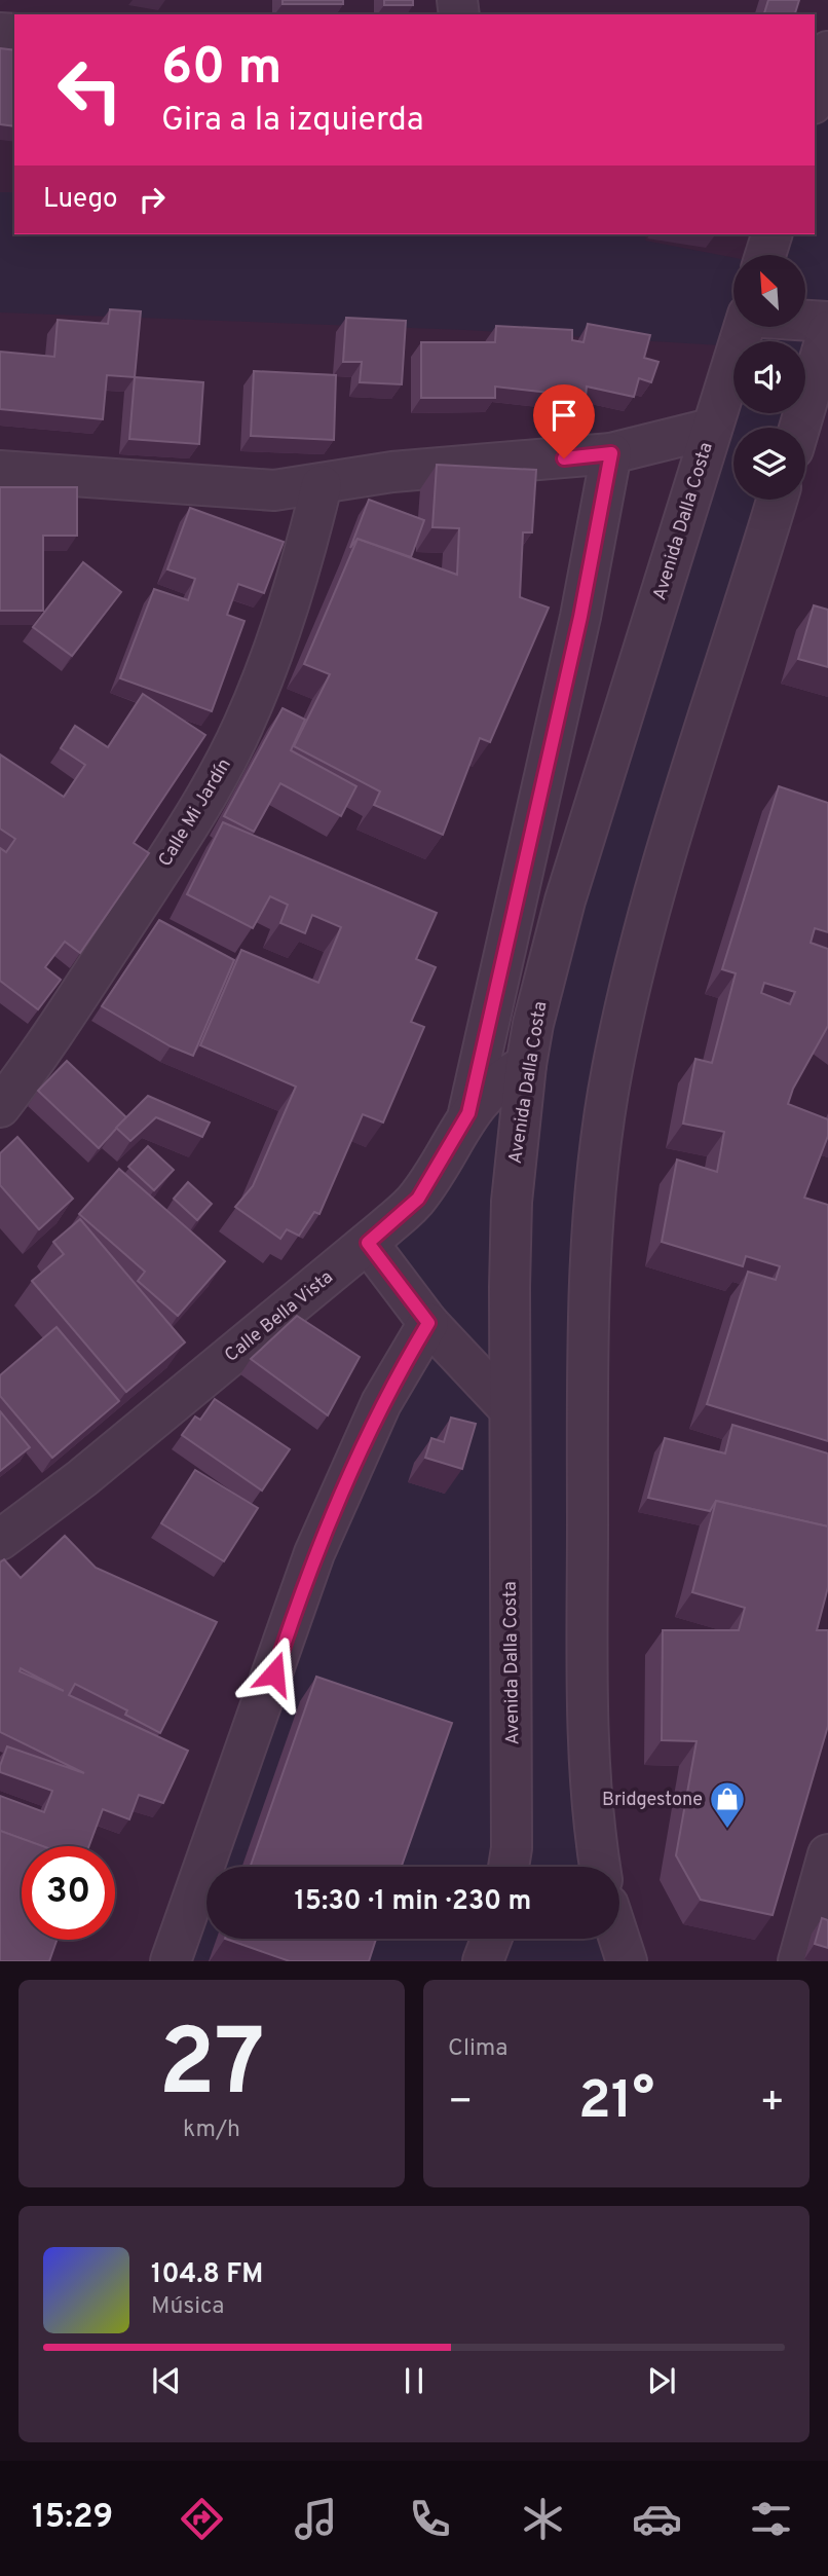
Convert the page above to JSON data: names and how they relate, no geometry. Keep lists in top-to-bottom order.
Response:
{
  "streets": {
    "street": ["Avenida Dalla Costa", "Calle Mi Jardín", "Calle Bella Vista"]
  },
  "crossings": [
    ["Avenida Dalla Costa", "Calle Bella Vista"]
  ],
  "places": {
    "shop": ["Bridgestone"]
  },
  "north": "top left",
  "page": {
    "turn": ["60 m", "Gira a la izquierda"],
    "then": "Luego",
    "limit": "30",
    "trip": "15:30 · 1 min · 230 m",
    "tile": [
      ["27", "km/h"],
      "Clima"
    ],
    "heat": ["−", "21°", "+"],
    "song": ["104.8 FM", "Música"],
    "tabs": "15:29"
  }
}
